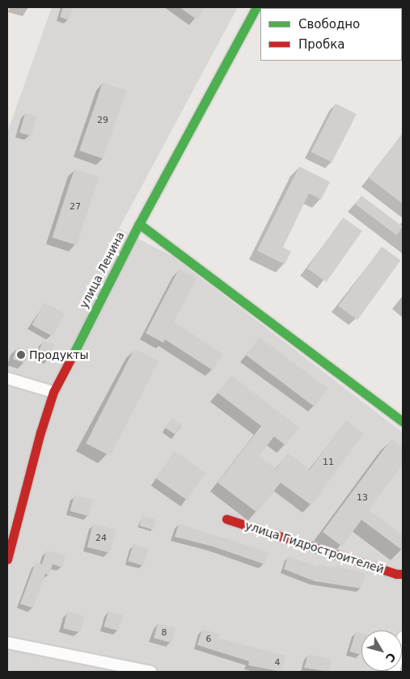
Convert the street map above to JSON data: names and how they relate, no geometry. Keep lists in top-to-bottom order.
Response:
{
  "streets": {
    "street": ["улица Ленина", "улица Гидростроителей"]
  },
  "places": ["Продукты"],
  "house_numbers": [
    "29",
    "27",
    "11",
    "13",
    "24",
    "8",
    "6",
    "4"
  ],
  "legend": ["Свободно", "Пробка"],
  "north": "bottom right"
}
